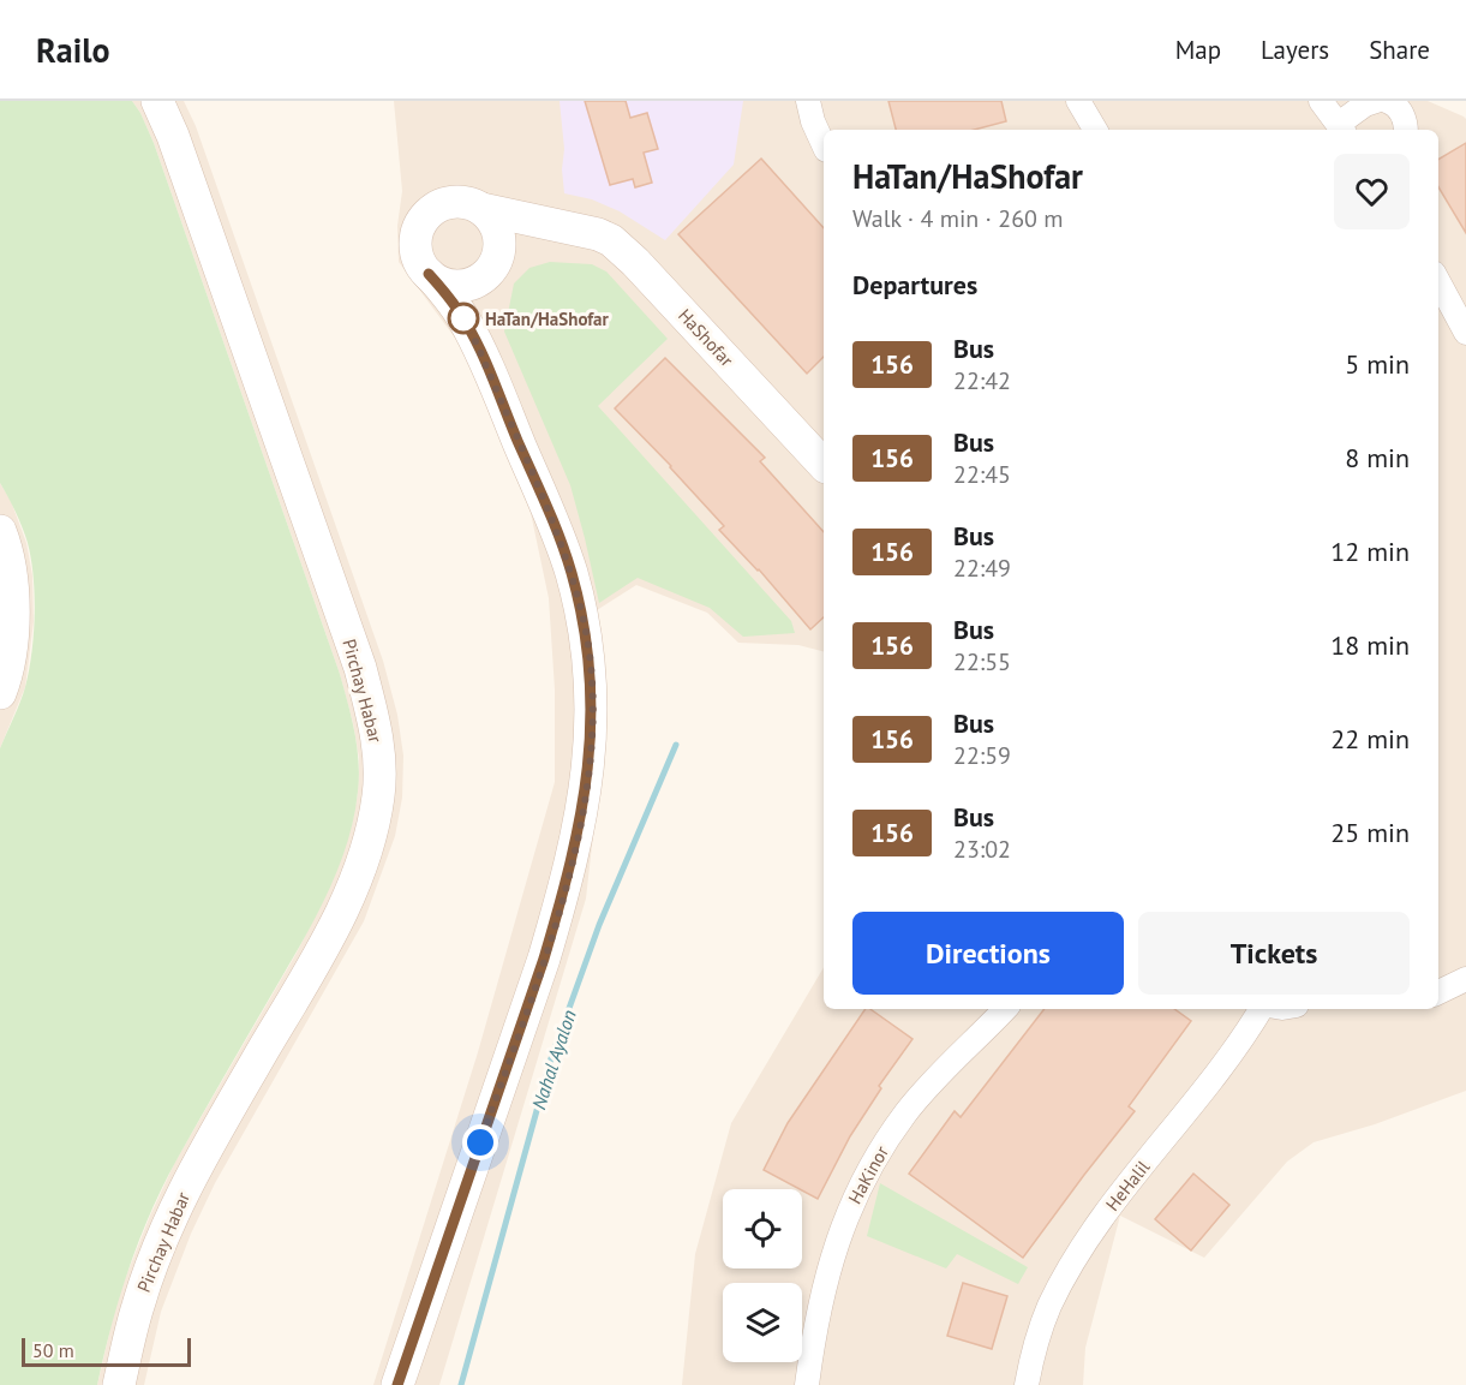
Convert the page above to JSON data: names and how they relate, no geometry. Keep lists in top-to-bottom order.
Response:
{
  "streets": {
    "street": [
      "HaShofar",
      "Pirchay Habar",
      "HaKinor",
      "HeHalil"
    ]
  },
  "water": ["Nahal Ayalon"],
  "places": ["HaTan/HaShofar"],
  "lines": ["bus line 156"],
  "scale_bar": "50 m",
  "page": {
    "header": "Railo",
    "nav": ["Map", "Layers", "Share"],
    "heading": [
      ["HaTan/HaShofar", "Walk · 4 min · 260 m"],
      "Departures"
    ],
    "list": [
      {
        "mark": "156",
        "name": "Bus",
        "note": "22:42",
        "value": "5 min"
      },
      {
        "mark": "156",
        "name": "Bus",
        "note": "22:45",
        "value": "8 min"
      },
      {
        "mark": "156",
        "name": "Bus",
        "note": "22:49",
        "value": "12 min"
      },
      {
        "mark": "156",
        "name": "Bus",
        "note": "22:55",
        "value": "18 min"
      },
      {
        "mark": "156",
        "name": "Bus",
        "note": "22:59",
        "value": "22 min"
      },
      {
        "mark": "156",
        "name": "Bus",
        "note": "23:02",
        "value": "25 min"
      }
    ],
    "buttons": ["Directions", "Tickets"],
    "scale": "50 m"
  }
}
